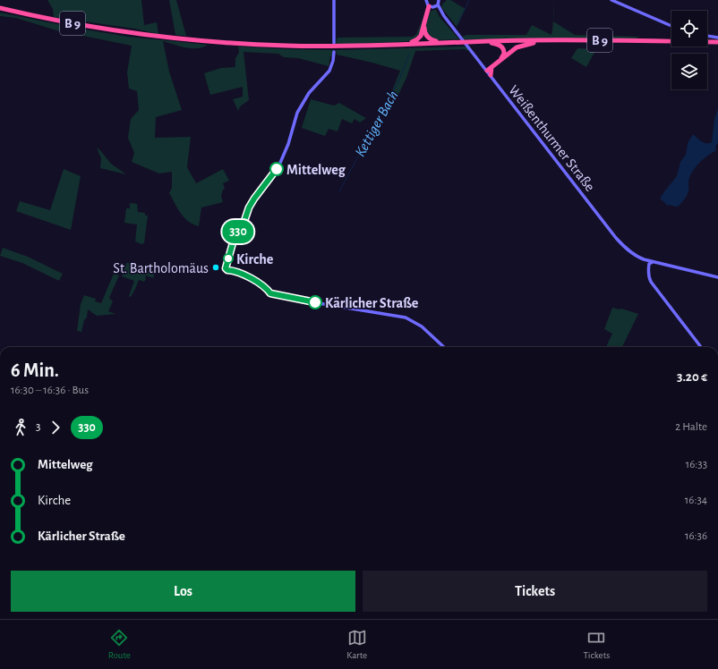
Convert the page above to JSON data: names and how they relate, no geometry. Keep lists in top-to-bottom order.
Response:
{
  "streets": {
    "highway": ["B 9"],
    "street": ["Weißenthurmer Straße"]
  },
  "crossings": [
    ["B 9", "Weißenthurmer Straße"]
  ],
  "water": ["Kettiger Bach"],
  "places": [
    "Mittelweg",
    "Kirche",
    "St. Bartholomäus",
    "Kärlicher Straße"
  ],
  "lines": ["bus line 330"],
  "page": {
    "on_map": "330",
    "heading": ["6 Min.", "16:30 – 16:36 · Bus", "3.20 €"],
    "legs": ["3", "330", "2 Halte"],
    "list": [
      {
        "name": "Mittelweg",
        "value": "16:33"
      },
      {
        "name": "Kirche",
        "value": "16:34"
      },
      {
        "name": "Kärlicher Straße",
        "value": "16:36"
      }
    ],
    "buttons": ["Los", "Tickets"],
    "tabs": ["Route", "Karte", "Tickets"]
  }
}
